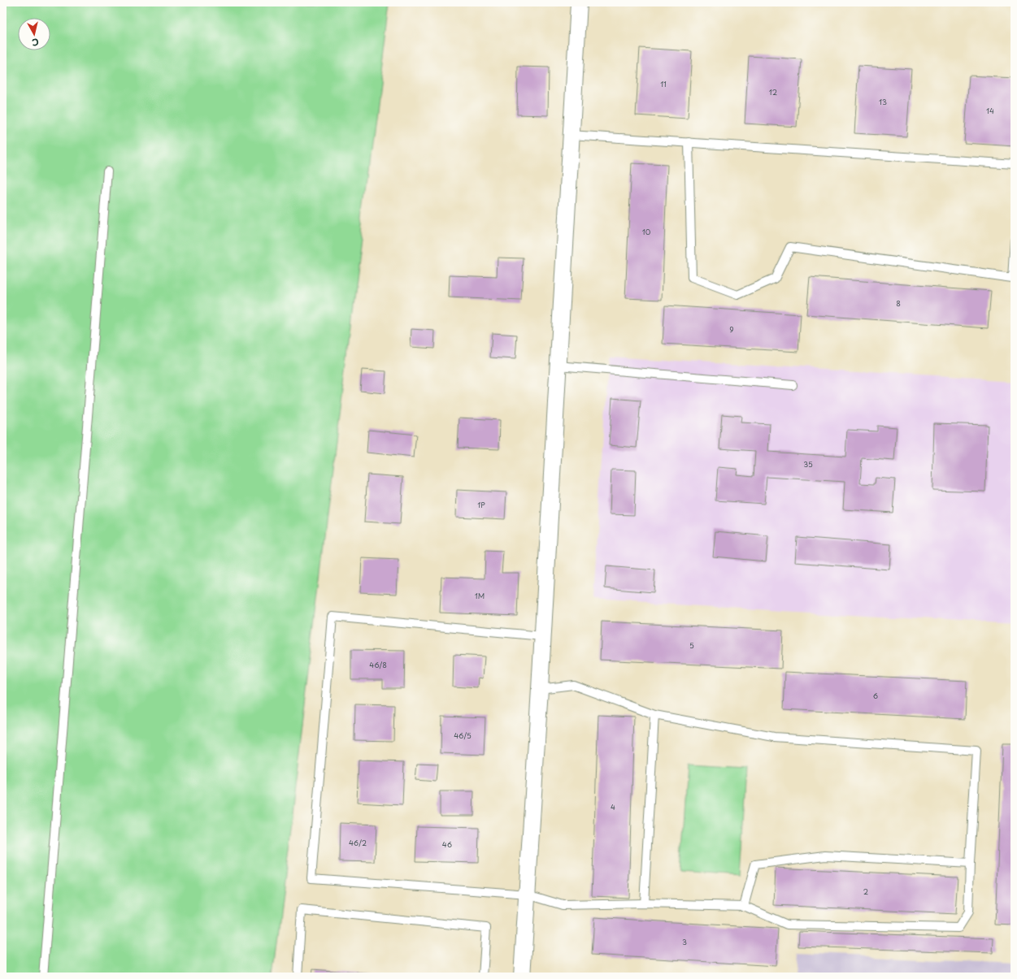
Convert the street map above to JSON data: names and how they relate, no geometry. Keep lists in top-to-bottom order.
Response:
{
  "house_numbers": [
    "11",
    "12",
    "13",
    "14",
    "10",
    "8",
    "9",
    "35",
    "1Р",
    "1М",
    "5",
    "46/8",
    "6",
    "46/5",
    "4",
    "46/2",
    "46",
    "2",
    "3"
  ],
  "north": "bottom"
}
